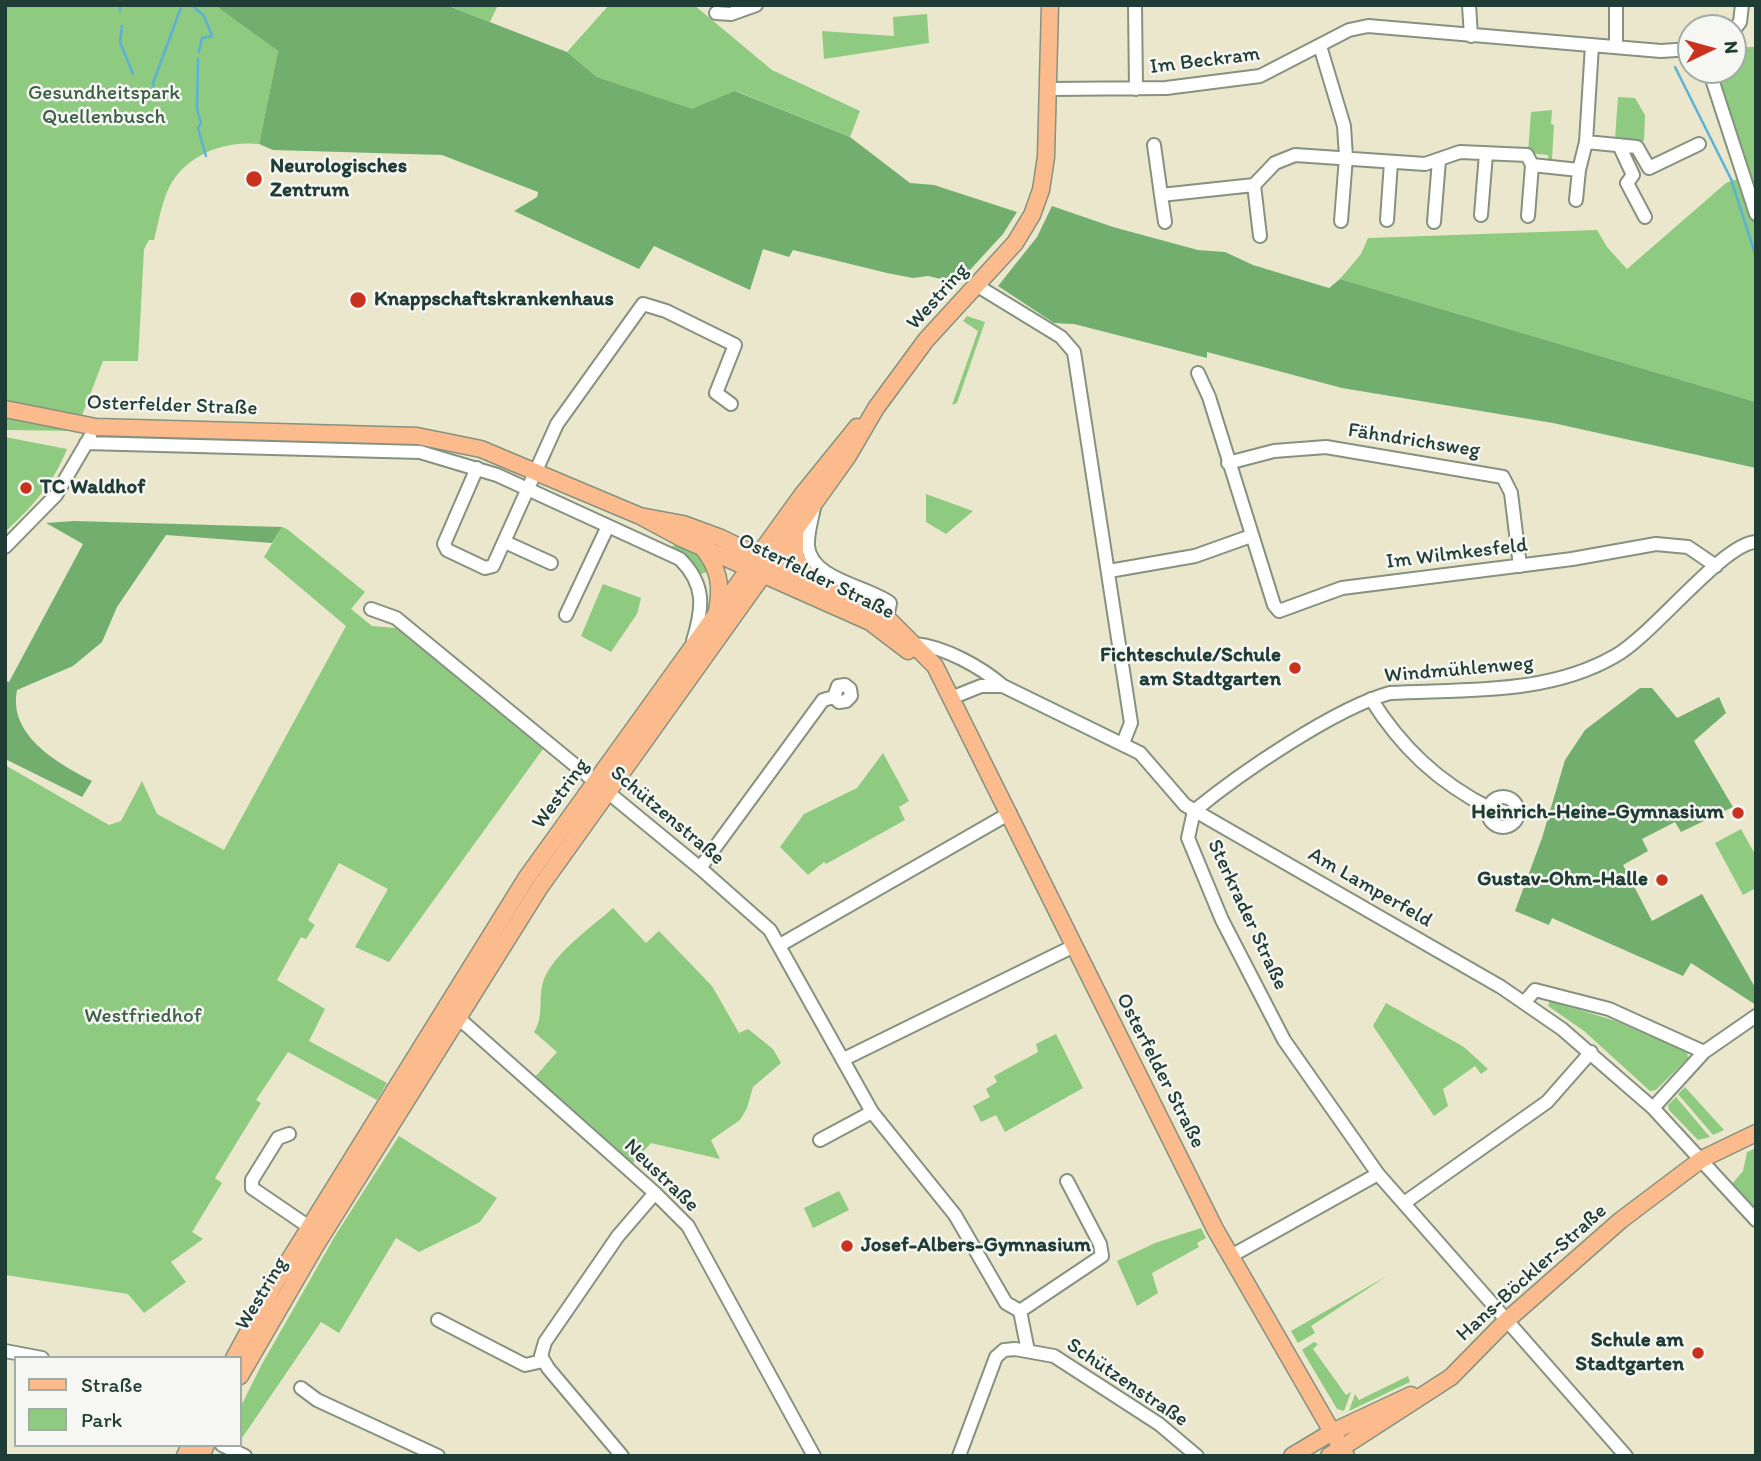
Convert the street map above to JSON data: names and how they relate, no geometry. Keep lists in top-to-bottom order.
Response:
{
  "streets": {
    "main road": ["Westring", "Osterfelder Straße", "Hans-Böckler-Straße"],
    "street": [
      "Im Beckram",
      "Fähndrichsweg",
      "Im Wilmkesfeld",
      "Windmühlenweg",
      "Schützenstraße",
      "Am Lamperfeld",
      "Sterkrader Straße",
      "Neustraße"
    ]
  },
  "crossings": [
    ["Im Beckram", "Westring"],
    ["Westring", "Osterfelder Straße"],
    ["Westring", "Schützenstraße"],
    ["Westring", "Neustraße"],
    ["Osterfelder Straße", "Hans-Böckler-Straße"],
    ["Fähndrichsweg", "Im Wilmkesfeld"],
    ["Im Wilmkesfeld", "Windmühlenweg"],
    ["Windmühlenweg", "Am Lamperfeld"],
    ["Windmühlenweg", "Sterkrader Straße"],
    ["Am Lamperfeld", "Sterkrader Straße"],
    ["Am Lamperfeld", "Hans-Böckler-Straße"],
    ["Sterkrader Straße", "Hans-Böckler-Straße"]
  ],
  "parks": ["Gesundheitspark Quellenbusch", "Westfriedhof"],
  "places": [
    "Neurologisches Zentrum",
    "Knappschaftskrankenhaus",
    "TC Waldhof",
    "Fichteschule/Schule am Stadtgarten",
    "Heinrich-Heine-Gymnasium",
    "Gustav-Ohm-Halle",
    "Josef-Albers-Gymnasium",
    "Schule am Stadtgarten"
  ],
  "legend": ["Straße", "Park"],
  "north": "right"
}
